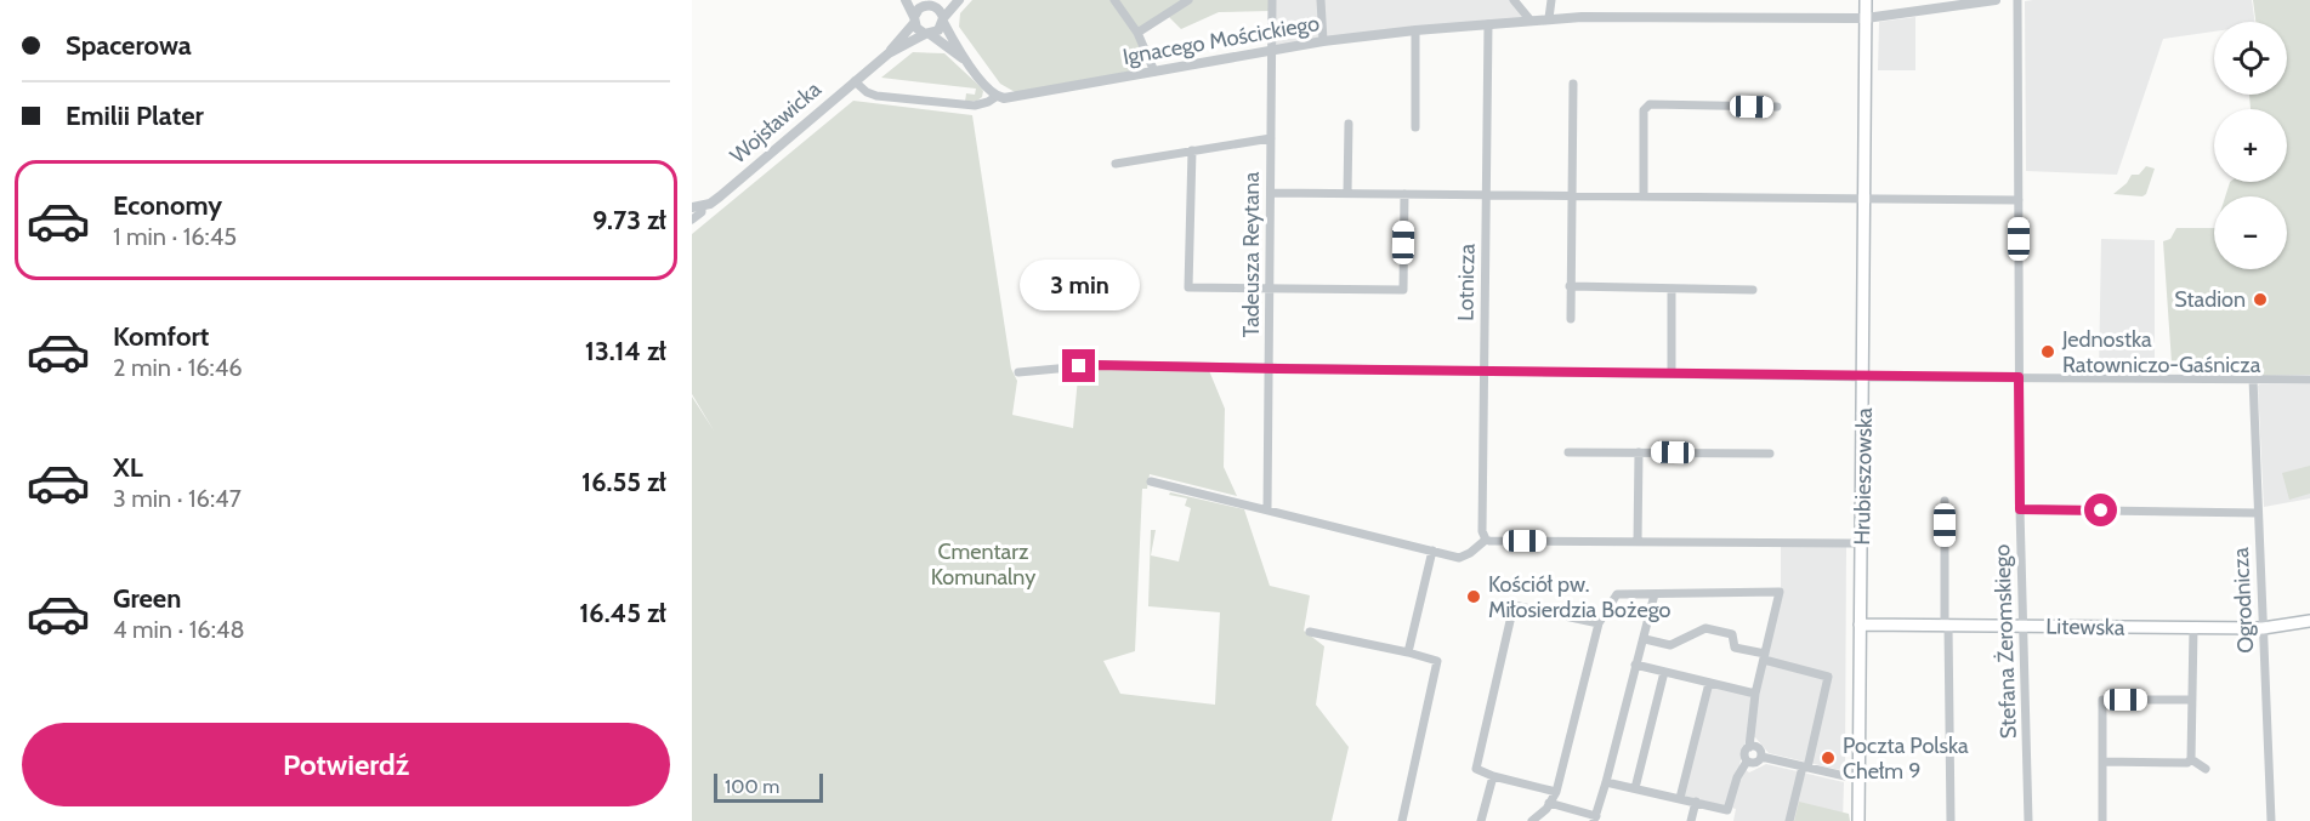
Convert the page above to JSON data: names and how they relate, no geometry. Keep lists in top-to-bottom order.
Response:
{
  "streets": {
    "main road": ["Hrubieszowska", "Litewska"],
    "street": [
      "Ignacego Mościckiego",
      "Wojsławicka",
      "Tadeusza Reytana",
      "Lotnicza",
      "Ogrodnicza",
      "Stefana Żeromskiego"
    ]
  },
  "crossings": [
    ["Ignacego Mościckiego", "Wojsławicka"],
    ["Ignacego Mościckiego", "Tadeusza Reytana"],
    ["Ignacego Mościckiego", "Lotnicza"],
    ["Ignacego Mościckiego", "Hrubieszowska"],
    ["Hrubieszowska", "Litewska"],
    ["Ogrodnicza", "Litewska"],
    ["Litewska", "Stefana Żeromskiego"]
  ],
  "parks": ["Cmentarz Komunalny"],
  "places": [
    "Stadion",
    "Jednostka Ratowniczo-Gaśnicza",
    "Kościół pw. Miłosierdzia Bożego",
    "Poczta Polska Chełm 9"
  ],
  "scale_bar": "100 m",
  "page": {
    "banner": ["Spacerowa", "Emilii Plater"],
    "map_buttons": ["+", "−"],
    "list": [
      {
        "name": "Economy",
        "note": "1 min · 16:45",
        "value": "9.73 zł"
      },
      {
        "name": "Komfort",
        "note": "2 min · 16:46",
        "value": "13.14 zł"
      },
      {
        "name": "XL",
        "note": "3 min · 16:47",
        "value": "16.55 zł"
      },
      {
        "name": "Green",
        "note": "4 min · 16:48",
        "value": "16.45 zł"
      }
    ],
    "bubble": "3 min",
    "buttons": "Potwierdź",
    "scale": "100 m"
  }
}
